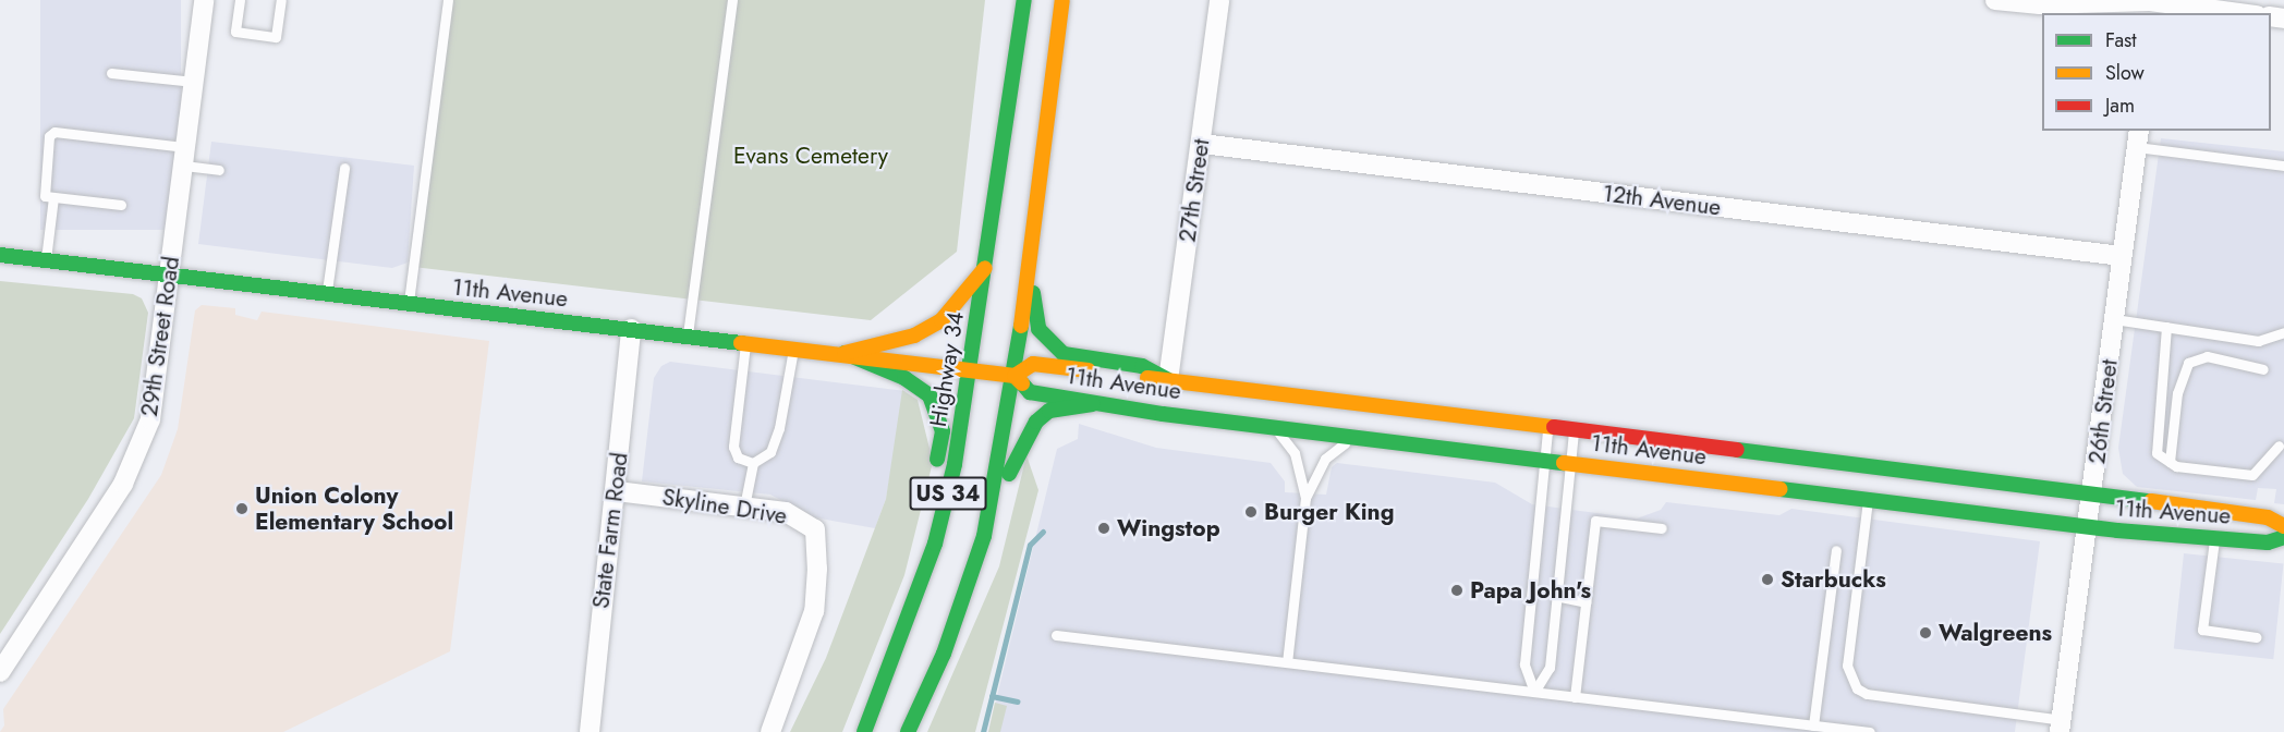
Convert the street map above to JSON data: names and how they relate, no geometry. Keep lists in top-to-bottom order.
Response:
{
  "streets": {
    "main road": ["11th Avenue", "Highway 34", "US 34"],
    "street": [
      "27th Street",
      "12th Avenue",
      "29th Street Road",
      "26th Street",
      "Skyline Drive",
      "State Farm Road"
    ]
  },
  "crossings": [
    ["27th Street", "12th Avenue"],
    ["27th Street", "11th Avenue"],
    ["12th Avenue", "26th Street"],
    ["11th Avenue", "29th Street Road"],
    ["11th Avenue", "Highway 34"],
    ["11th Avenue", "26th Street"],
    ["11th Avenue", "US 34"],
    ["11th Avenue", "State Farm Road"],
    ["Skyline Drive", "State Farm Road"]
  ],
  "parks": ["Evans Cemetery"],
  "places": [
    "Union Colony Elementary School",
    "Burger King",
    "Wingstop",
    "Starbucks",
    "Papa John's",
    "Walgreens"
  ],
  "legend": ["Fast", "Slow", "Jam"]
}
